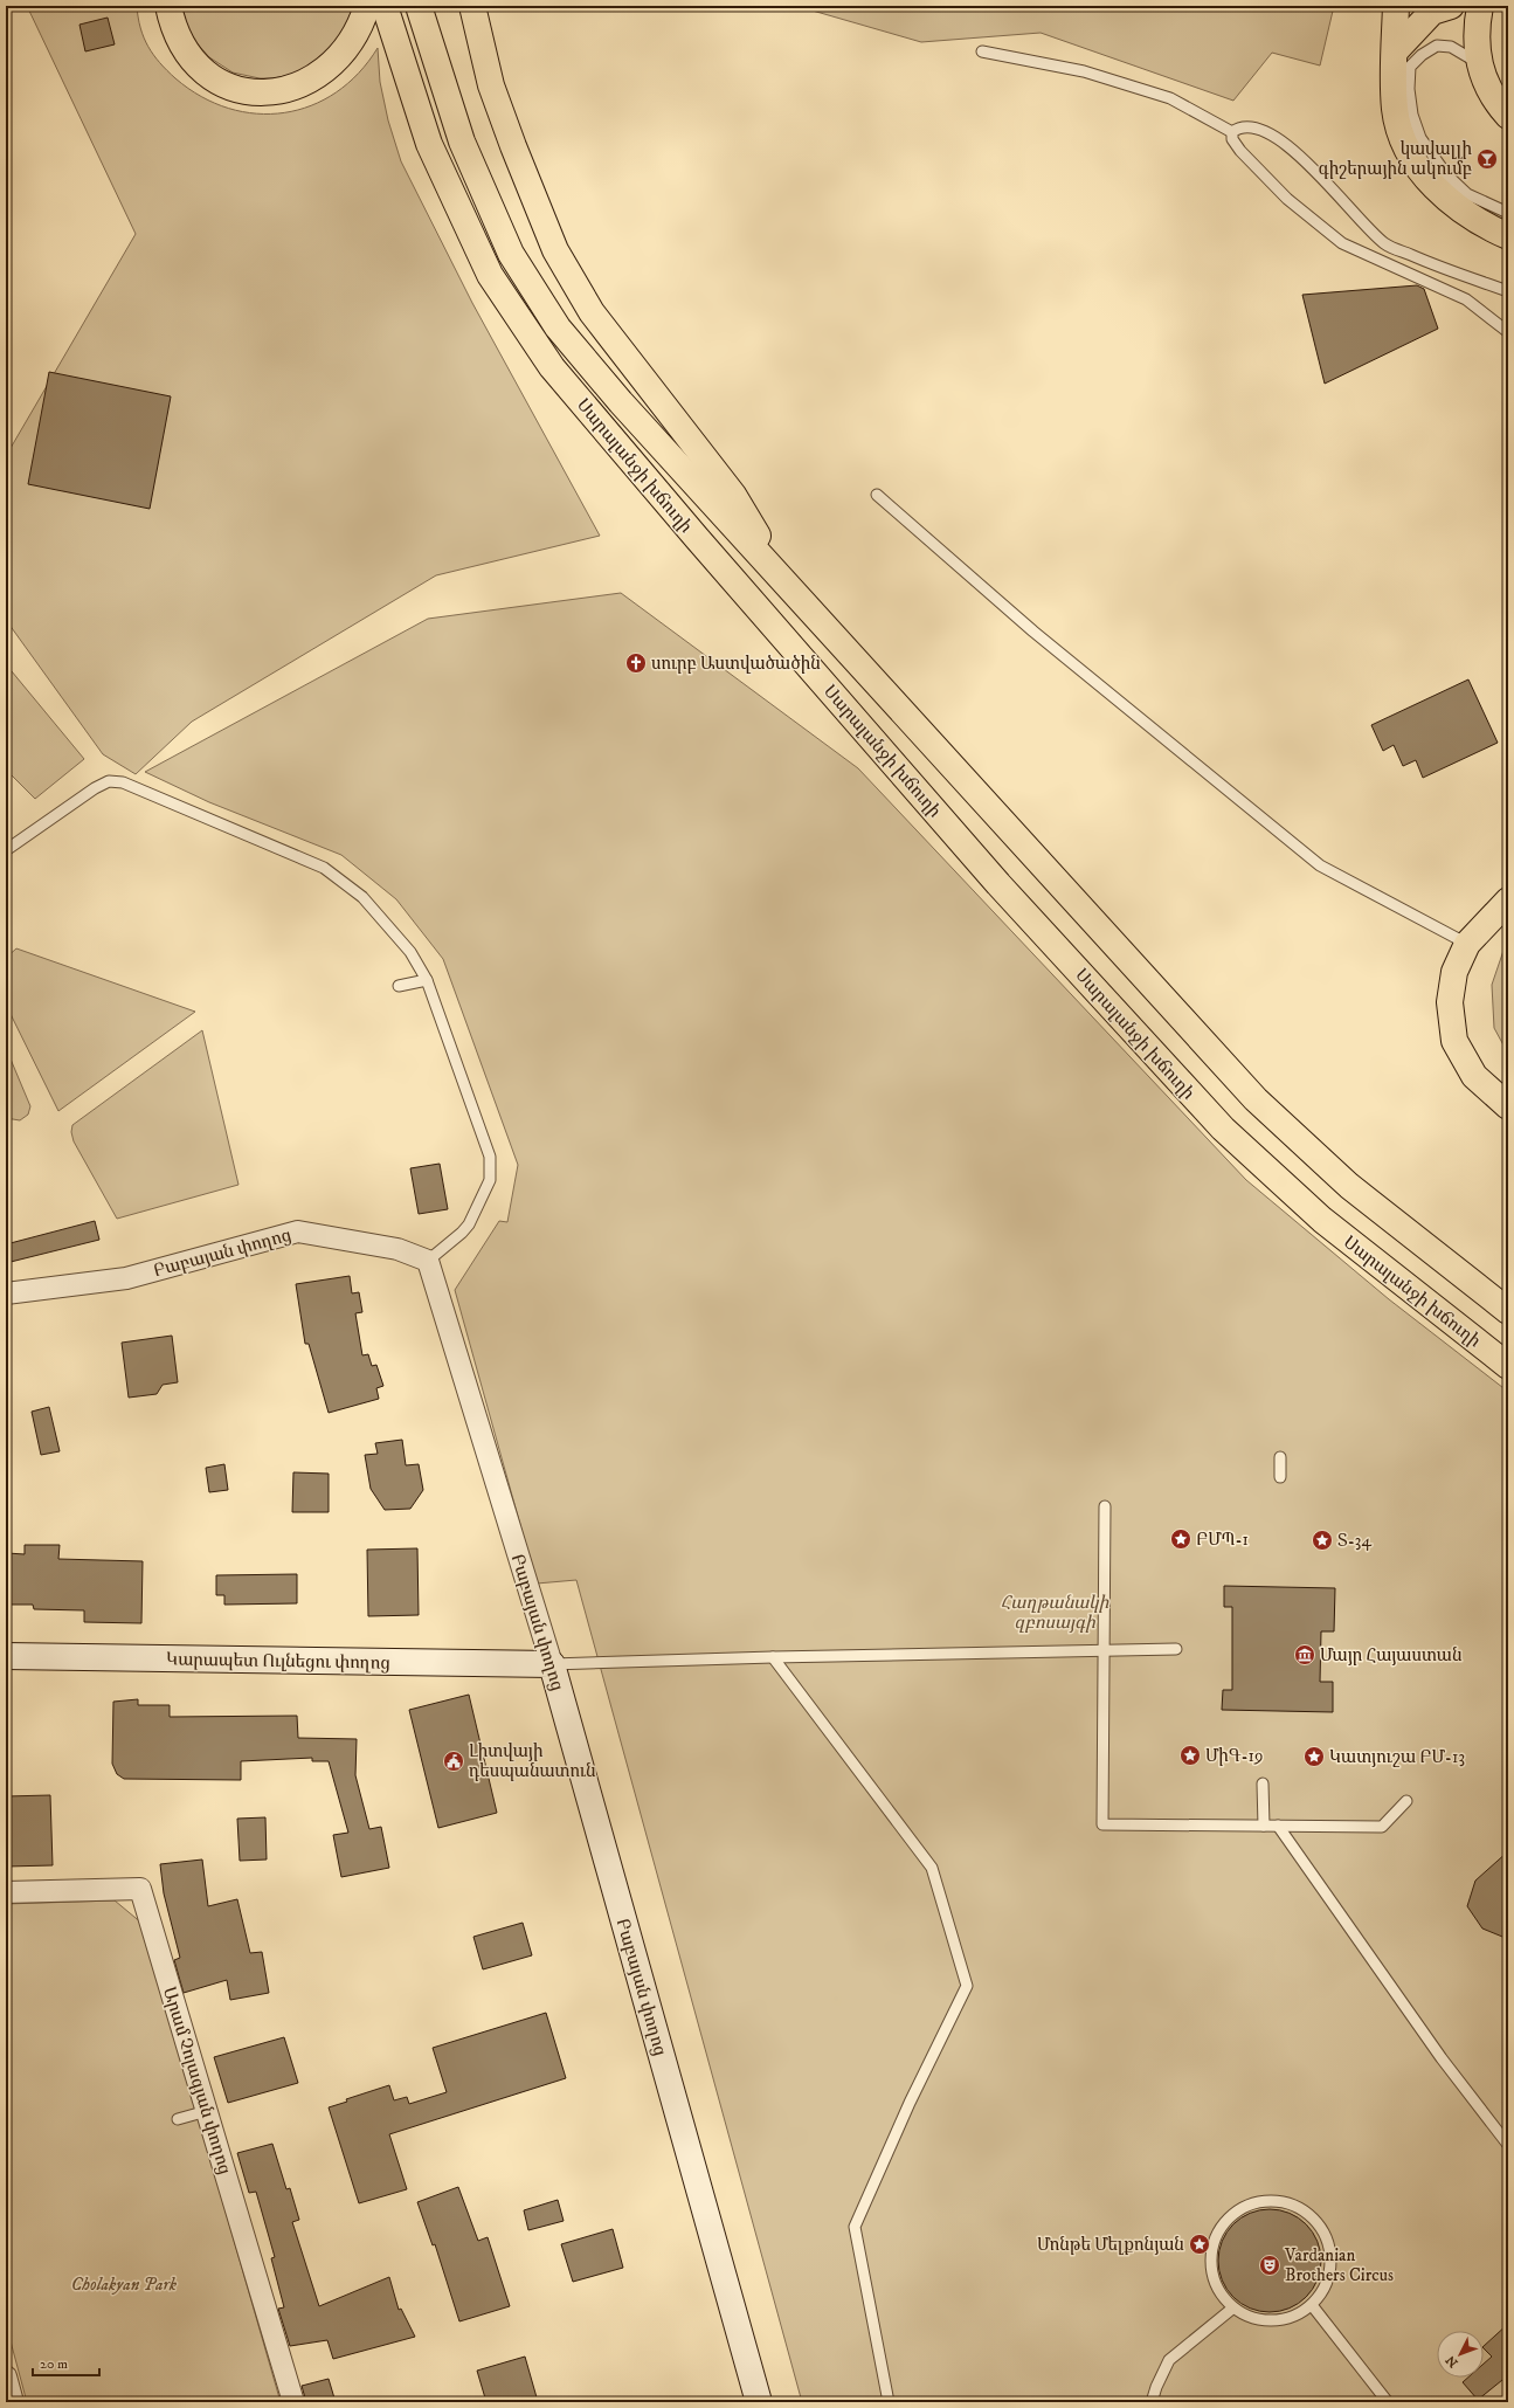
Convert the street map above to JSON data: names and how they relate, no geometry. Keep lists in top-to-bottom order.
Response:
{
  "streets": {
    "main road": ["Սարալանջի խճուղի"],
    "street": ["Բաբայան փողոց", "Կարապետ Ուլնեցու փողոց", "Արամ Չոլագյան փողոց"]
  },
  "crossings": [
    ["Բաբայան փողոց", "Կարապետ Ուլնեցու փողոց"]
  ],
  "parks": ["Հաղթանակի զբոսայգի", "Cholakyan Park"],
  "places": {
    "bar": ["կավալլի գիշերային ակումբ"],
    "church": ["սուրբ Աստվածածին"],
    "place": [
      "ԲՄՊ-1",
      "Տ-34",
      "ՄիԳ-19",
      "Կատյուշա ԲՄ-13",
      "Մոնթե Մելքոնյան"
    ],
    "museum": ["Մայր Հայաստան"],
    "public building": ["Լիտվայի դեսպանատուն"],
    "theatre": ["Vardanian Brothers Circus"]
  },
  "scale_bar": "20 m",
  "north": "bottom left"
}
